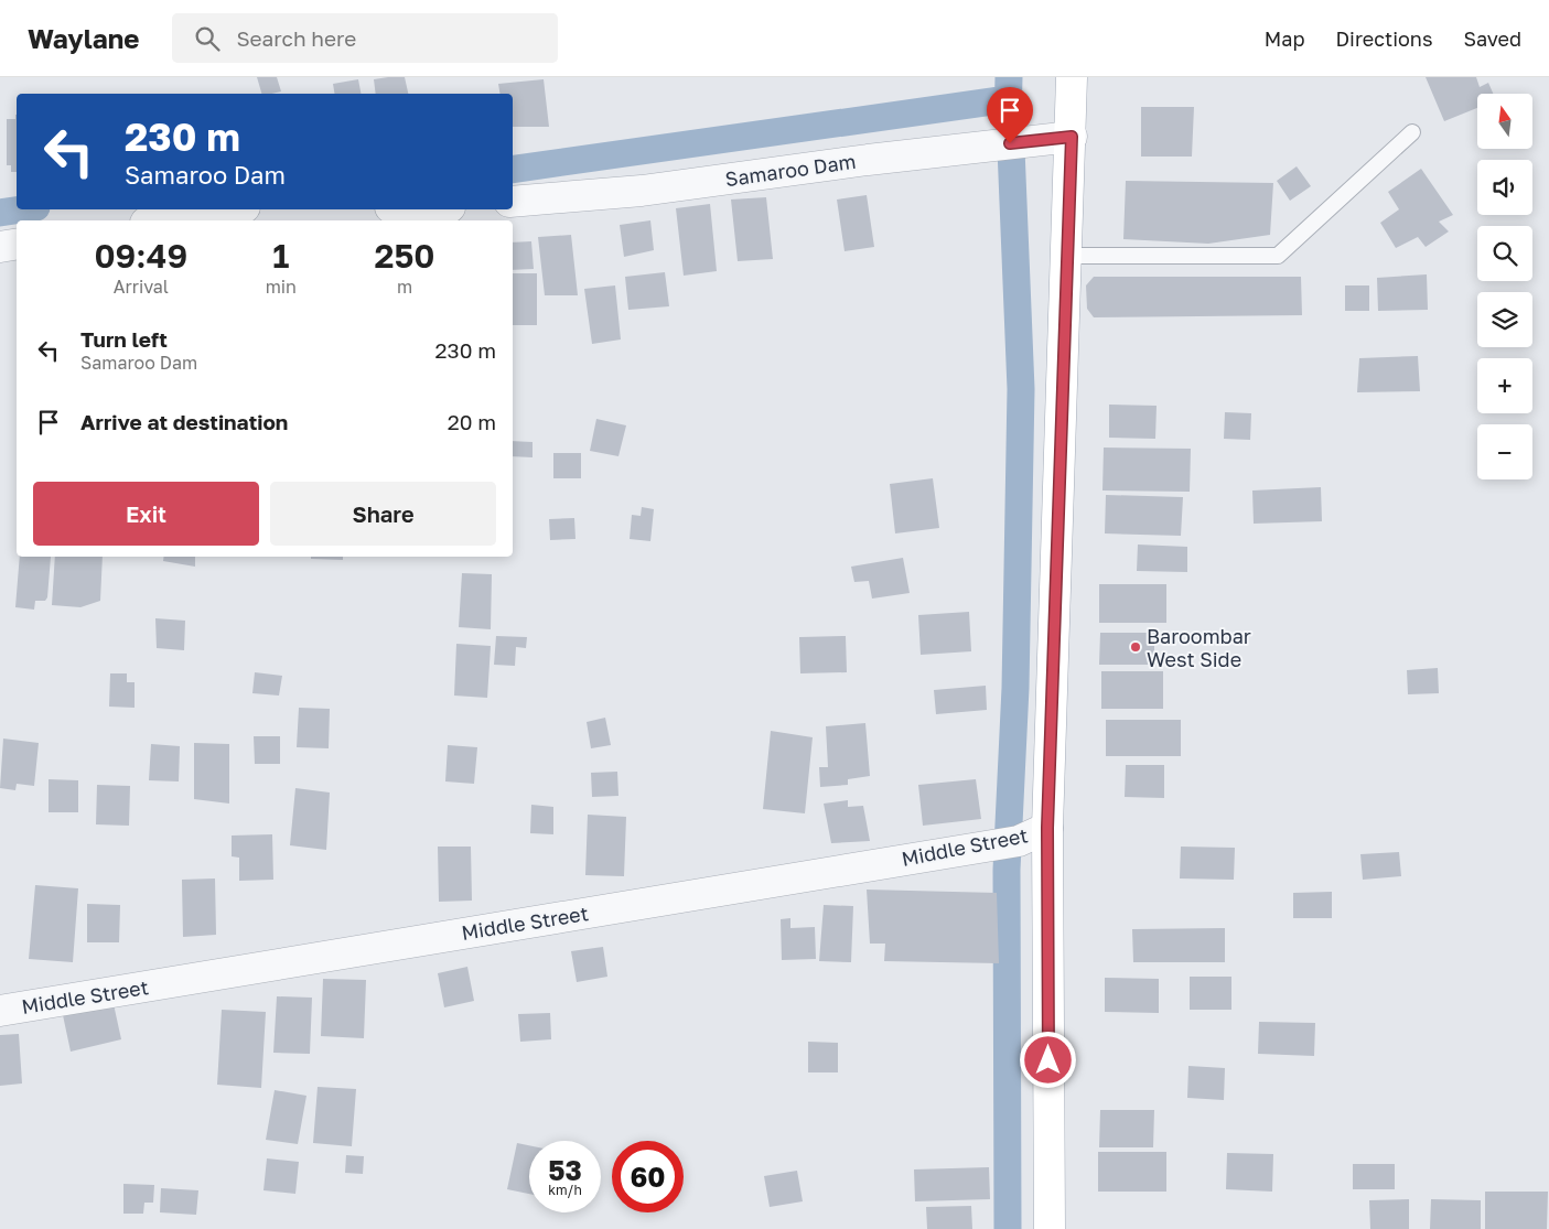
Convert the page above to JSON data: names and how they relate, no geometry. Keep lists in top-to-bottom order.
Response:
{
  "streets": {
    "street": ["Samaroo Dam", "Middle Street"]
  },
  "places": ["Baroombar West Side"],
  "north": "top",
  "page": {
    "header": "Waylane",
    "search": "Search here",
    "nav": ["Map", "Directions", "Saved"],
    "map_buttons": ["+", "−"],
    "turn": ["230 m", "Samaroo Dam"],
    "eta": [
      "09:49",
      "Arrival",
      "1",
      "min",
      "250",
      "m"
    ],
    "list": [
      {
        "name": "Turn left",
        "note": "Samaroo Dam",
        "value": "230 m"
      },
      {
        "name": "Arrive at destination",
        "value": "20 m"
      }
    ],
    "buttons": ["Exit", "Share"],
    "speed": "53 km/h",
    "limit": "60"
  }
}
